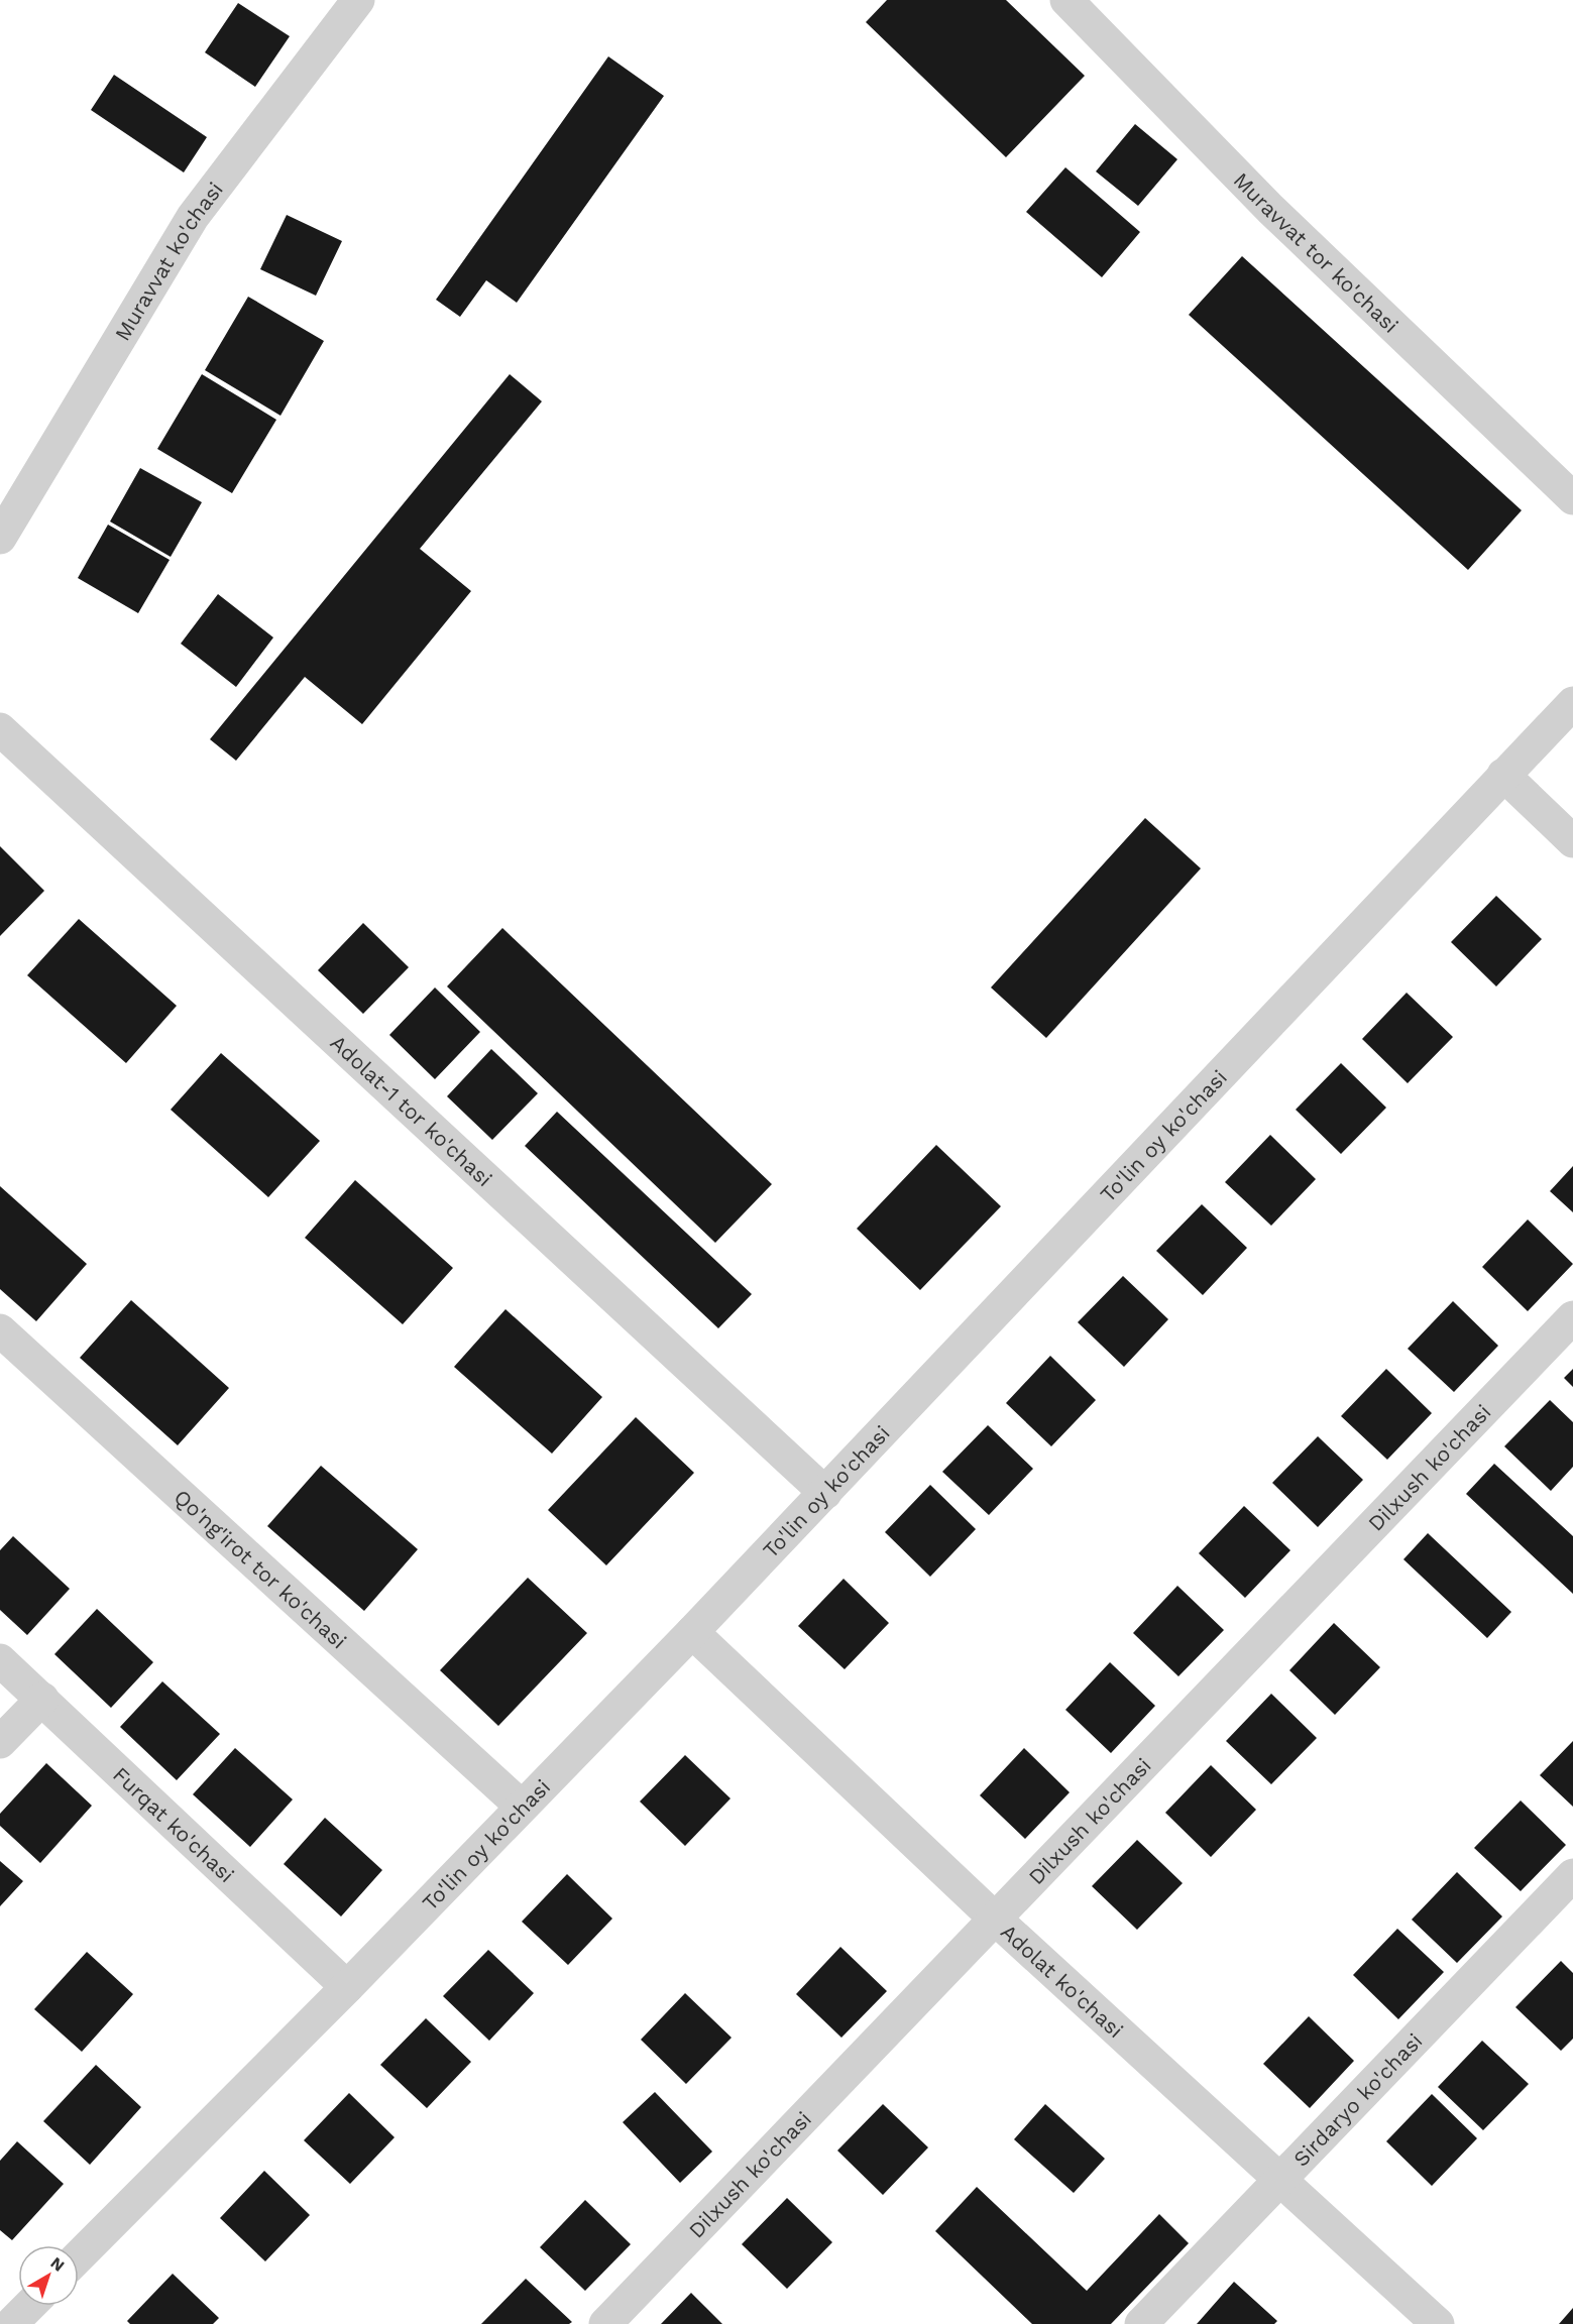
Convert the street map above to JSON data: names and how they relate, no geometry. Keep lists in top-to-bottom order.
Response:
{
  "streets": {
    "street": [
      "Muravvat tor ko'chasi",
      "Muravvat ko'chasi",
      "Adolat-1 tor ko'chasi",
      "To'lin oy ko'chasi",
      "Dilxush ko'chasi",
      "Qo'ng'irot tor ko'chasi",
      "Furqat ko'chasi",
      "Adolat ko'chasi",
      "Sirdaryo ko'chasi"
    ]
  },
  "crossings": [
    ["Adolat-1 tor ko'chasi", "To'lin oy ko'chasi"],
    ["To'lin oy ko'chasi", "Qo'ng'irot tor ko'chasi"],
    ["To'lin oy ko'chasi", "Furqat ko'chasi"],
    ["To'lin oy ko'chasi", "Adolat ko'chasi"],
    ["Dilxush ko'chasi", "Adolat ko'chasi"],
    ["Adolat ko'chasi", "Sirdaryo ko'chasi"]
  ],
  "north": "top right"
}
